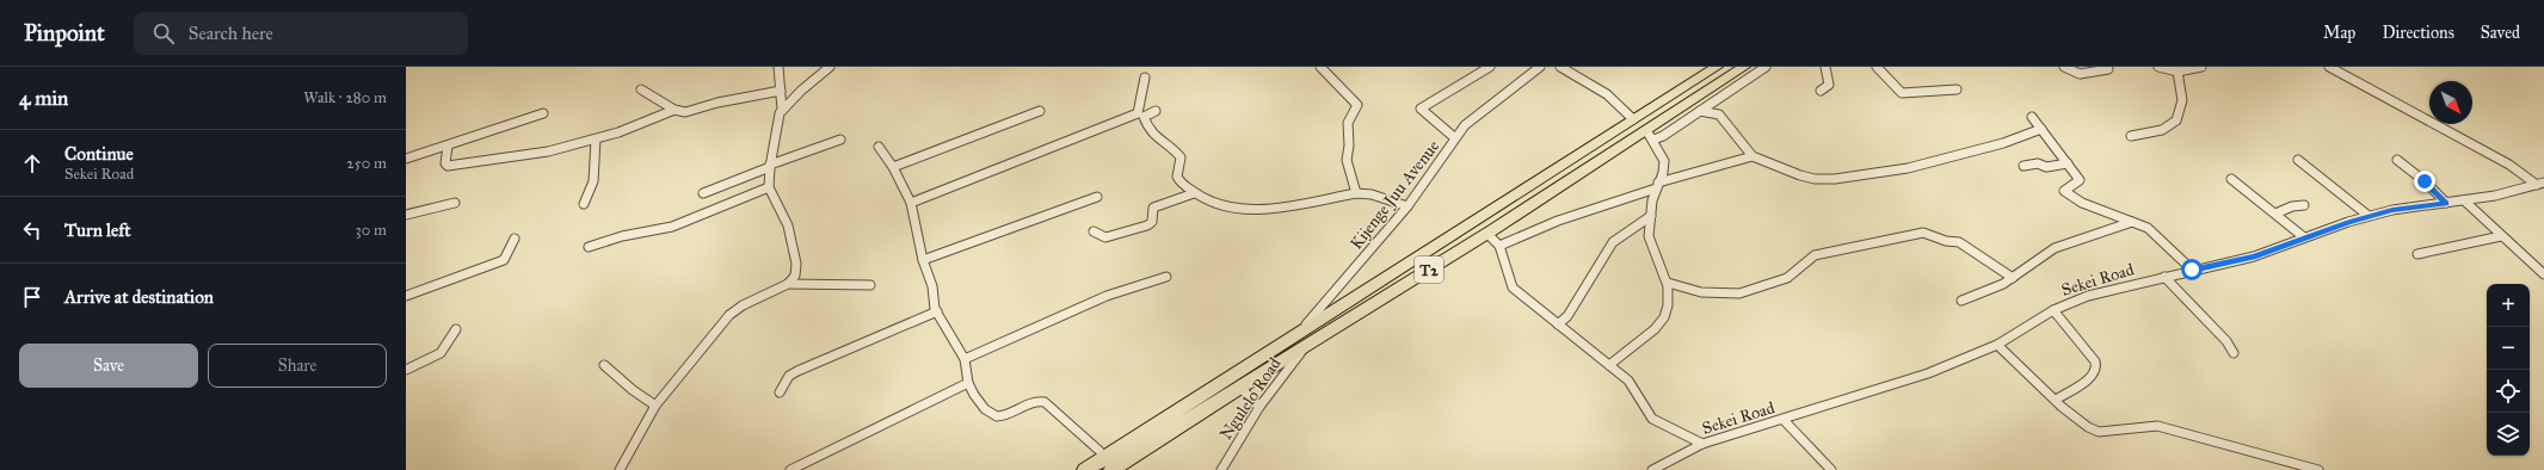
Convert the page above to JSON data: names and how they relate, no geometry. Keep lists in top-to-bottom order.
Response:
{
  "streets": {
    "highway": ["T2"],
    "street": ["Kijenge Juu Avenue", "Sekei Road", "Ngulelo Road"]
  },
  "crossings": [
    ["Kijenge Juu Avenue", "T2"],
    ["T2", "Ngulelo Road"]
  ],
  "north": "bottom right",
  "page": {
    "header": "Pinpoint",
    "search": "Search here",
    "nav": ["Map", "Directions", "Saved"],
    "heading": ["4 min", "Walk · 280 m"],
    "list": [
      ["Continue", "Sekei Road", "250 m"],
      ["Turn left", "30 m"],
      "Arrive at destination"
    ],
    "map_buttons": ["+", "−"],
    "buttons": ["Save", "Share"]
  }
}
